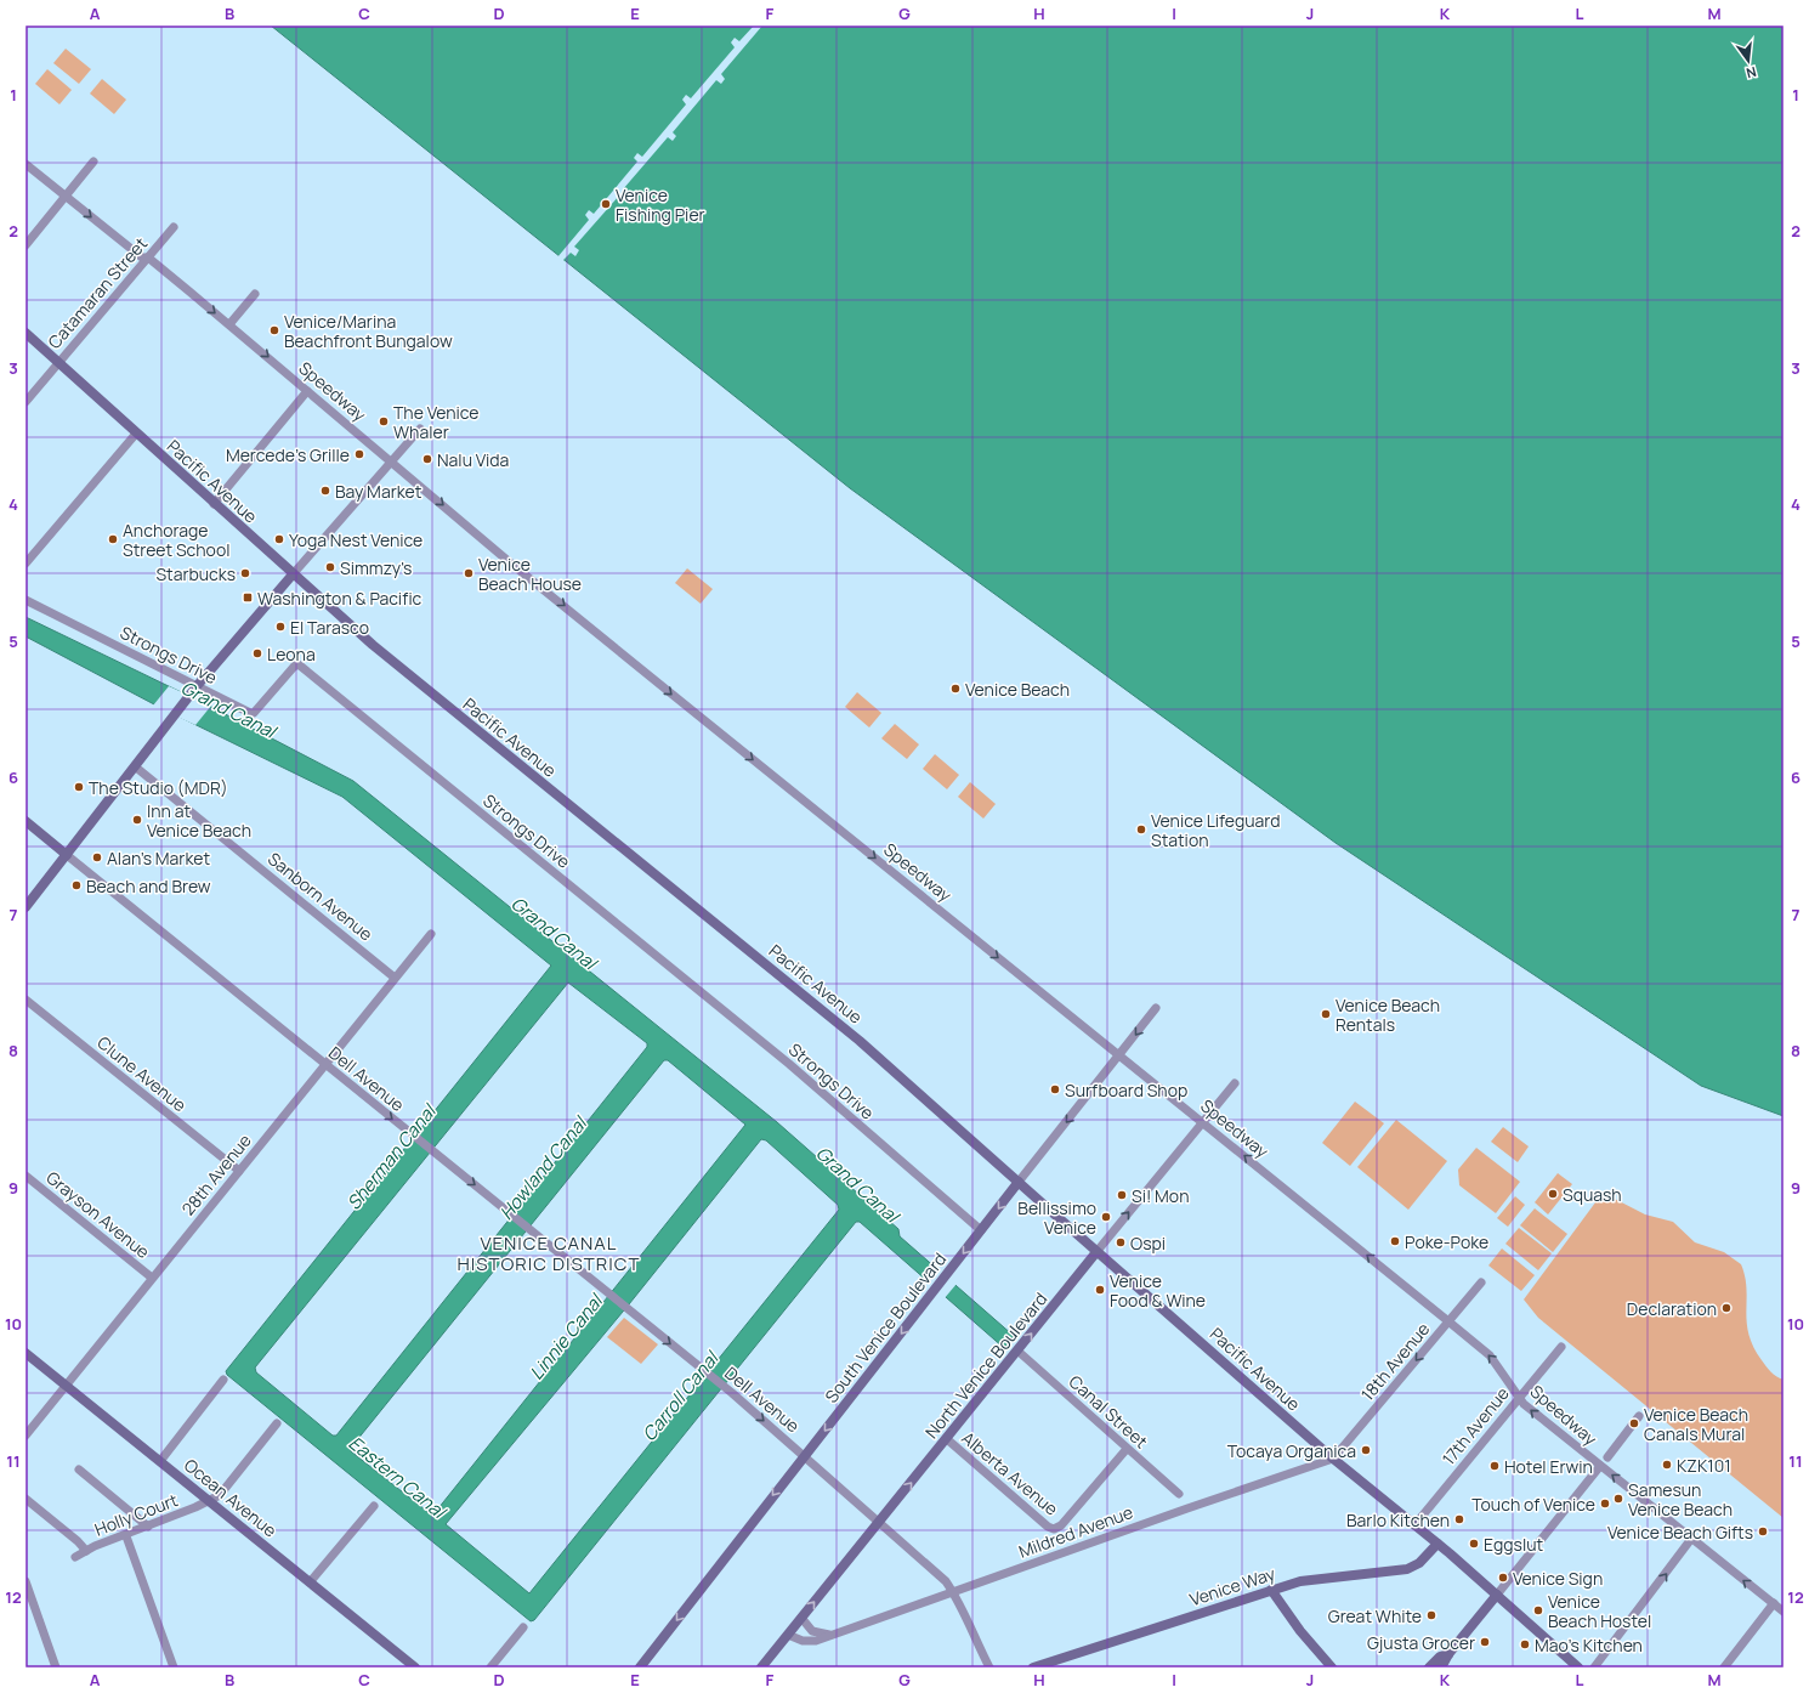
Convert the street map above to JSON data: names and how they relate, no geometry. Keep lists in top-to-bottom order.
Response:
{
  "streets": {
    "main road": [
      "Pacific Avenue",
      "South Venice Boulevard",
      "North Venice Boulevard",
      "Ocean Avenue",
      "Venice Way"
    ],
    "street": [
      "Catamaran Street",
      "Speedway",
      "Strongs Drive",
      "Sanborn Avenue",
      "Clune Avenue",
      "Dell Avenue",
      "28th Avenue",
      "Grayson Avenue",
      "18th Avenue",
      "Canal Street",
      "17th Avenue",
      "Alberta Avenue",
      "Holly Court",
      "Mildred Avenue"
    ]
  },
  "crossings": [
    ["Catamaran Street", "Speedway"],
    ["Catamaran Street", "Pacific Avenue"],
    ["Speedway", "South Venice Boulevard"],
    ["Speedway", "18th Avenue"],
    ["Speedway", "North Venice Boulevard"],
    ["Speedway", "17th Avenue"],
    ["Pacific Avenue", "South Venice Boulevard"],
    ["Pacific Avenue", "18th Avenue"],
    ["Pacific Avenue", "North Venice Boulevard"],
    ["Pacific Avenue", "17th Avenue"],
    ["Pacific Avenue", "Mildred Avenue"],
    ["Pacific Avenue", "Venice Way"],
    ["Strongs Drive", "South Venice Boulevard"],
    ["Sanborn Avenue", "28th Avenue"],
    ["Clune Avenue", "28th Avenue"],
    ["Dell Avenue", "28th Avenue"],
    ["Dell Avenue", "South Venice Boulevard"],
    ["Dell Avenue", "North Venice Boulevard"],
    ["Dell Avenue", "Mildred Avenue"],
    ["28th Avenue", "Grayson Avenue"],
    ["28th Avenue", "Ocean Avenue"],
    ["18th Avenue", "Mildred Avenue"],
    ["North Venice Boulevard", "Canal Street"],
    ["North Venice Boulevard", "Alberta Avenue"],
    ["North Venice Boulevard", "Mildred Avenue"],
    ["Canal Street", "Alberta Avenue"],
    ["Ocean Avenue", "Holly Court"]
  ],
  "one_way": [
    "Dell Avenue",
    "South Venice Boulevard",
    "18th Avenue",
    "North Venice Boulevard"
  ],
  "districts": ["VENICE CANAL HISTORIC DISTRICT"],
  "water": [
    "Grand Canal",
    "Sherman Canal",
    "Howland Canal",
    "Linnie Canal",
    "Carroll Canal",
    "Eastern Canal"
  ],
  "places": {
    "other": [
      "Venice Fishing Pier",
      "Venice/Marina Beachfront Bungalow",
      "The Venice Whaler",
      "Mercede's Grille",
      "Nalu Vida",
      "Bay Market",
      "Anchorage Street School",
      "Yoga Nest Venice",
      "Simmzy's",
      "Starbucks",
      "Venice Beach House",
      "El Tarasco",
      "Leona",
      "Venice Beach",
      "The Studio (MDR)",
      "Inn at Venice Beach",
      "Venice Lifeguard Station",
      "Alan's Market",
      "Beach and Brew",
      "Venice Beach Rentals",
      "Surfboard Shop",
      "Squash",
      "Si! Mon",
      "Bellissimo Venice",
      "Poke-Poke",
      "Ospi",
      "Venice Food & Wine",
      "Declaration",
      "Venice Beach Canals Mural",
      "Tocaya Organica",
      "KZK101",
      "Hotel Erwin",
      "Samesun Venice Beach",
      "Touch of Venice",
      "Barlo Kitchen",
      "Venice Beach Gifts",
      "Eggslut",
      "Venice Sign",
      "Venice Beach Hostel",
      "Great White",
      "Gjusta Grocer",
      "Mao's Kitchen"
    ],
    "transit": ["Washington & Pacific"]
  },
  "north": "bottom",
  "grid": {
    "columns": [
      "A",
      "B",
      "C",
      "D",
      "E",
      "F",
      "G",
      "H",
      "I",
      "J",
      "K",
      "L",
      "M"
    ],
    "rows": [
      "1",
      "2",
      "3",
      "4",
      "5",
      "6",
      "7",
      "8",
      "9",
      "10",
      "11",
      "12"
    ]
  }
}
